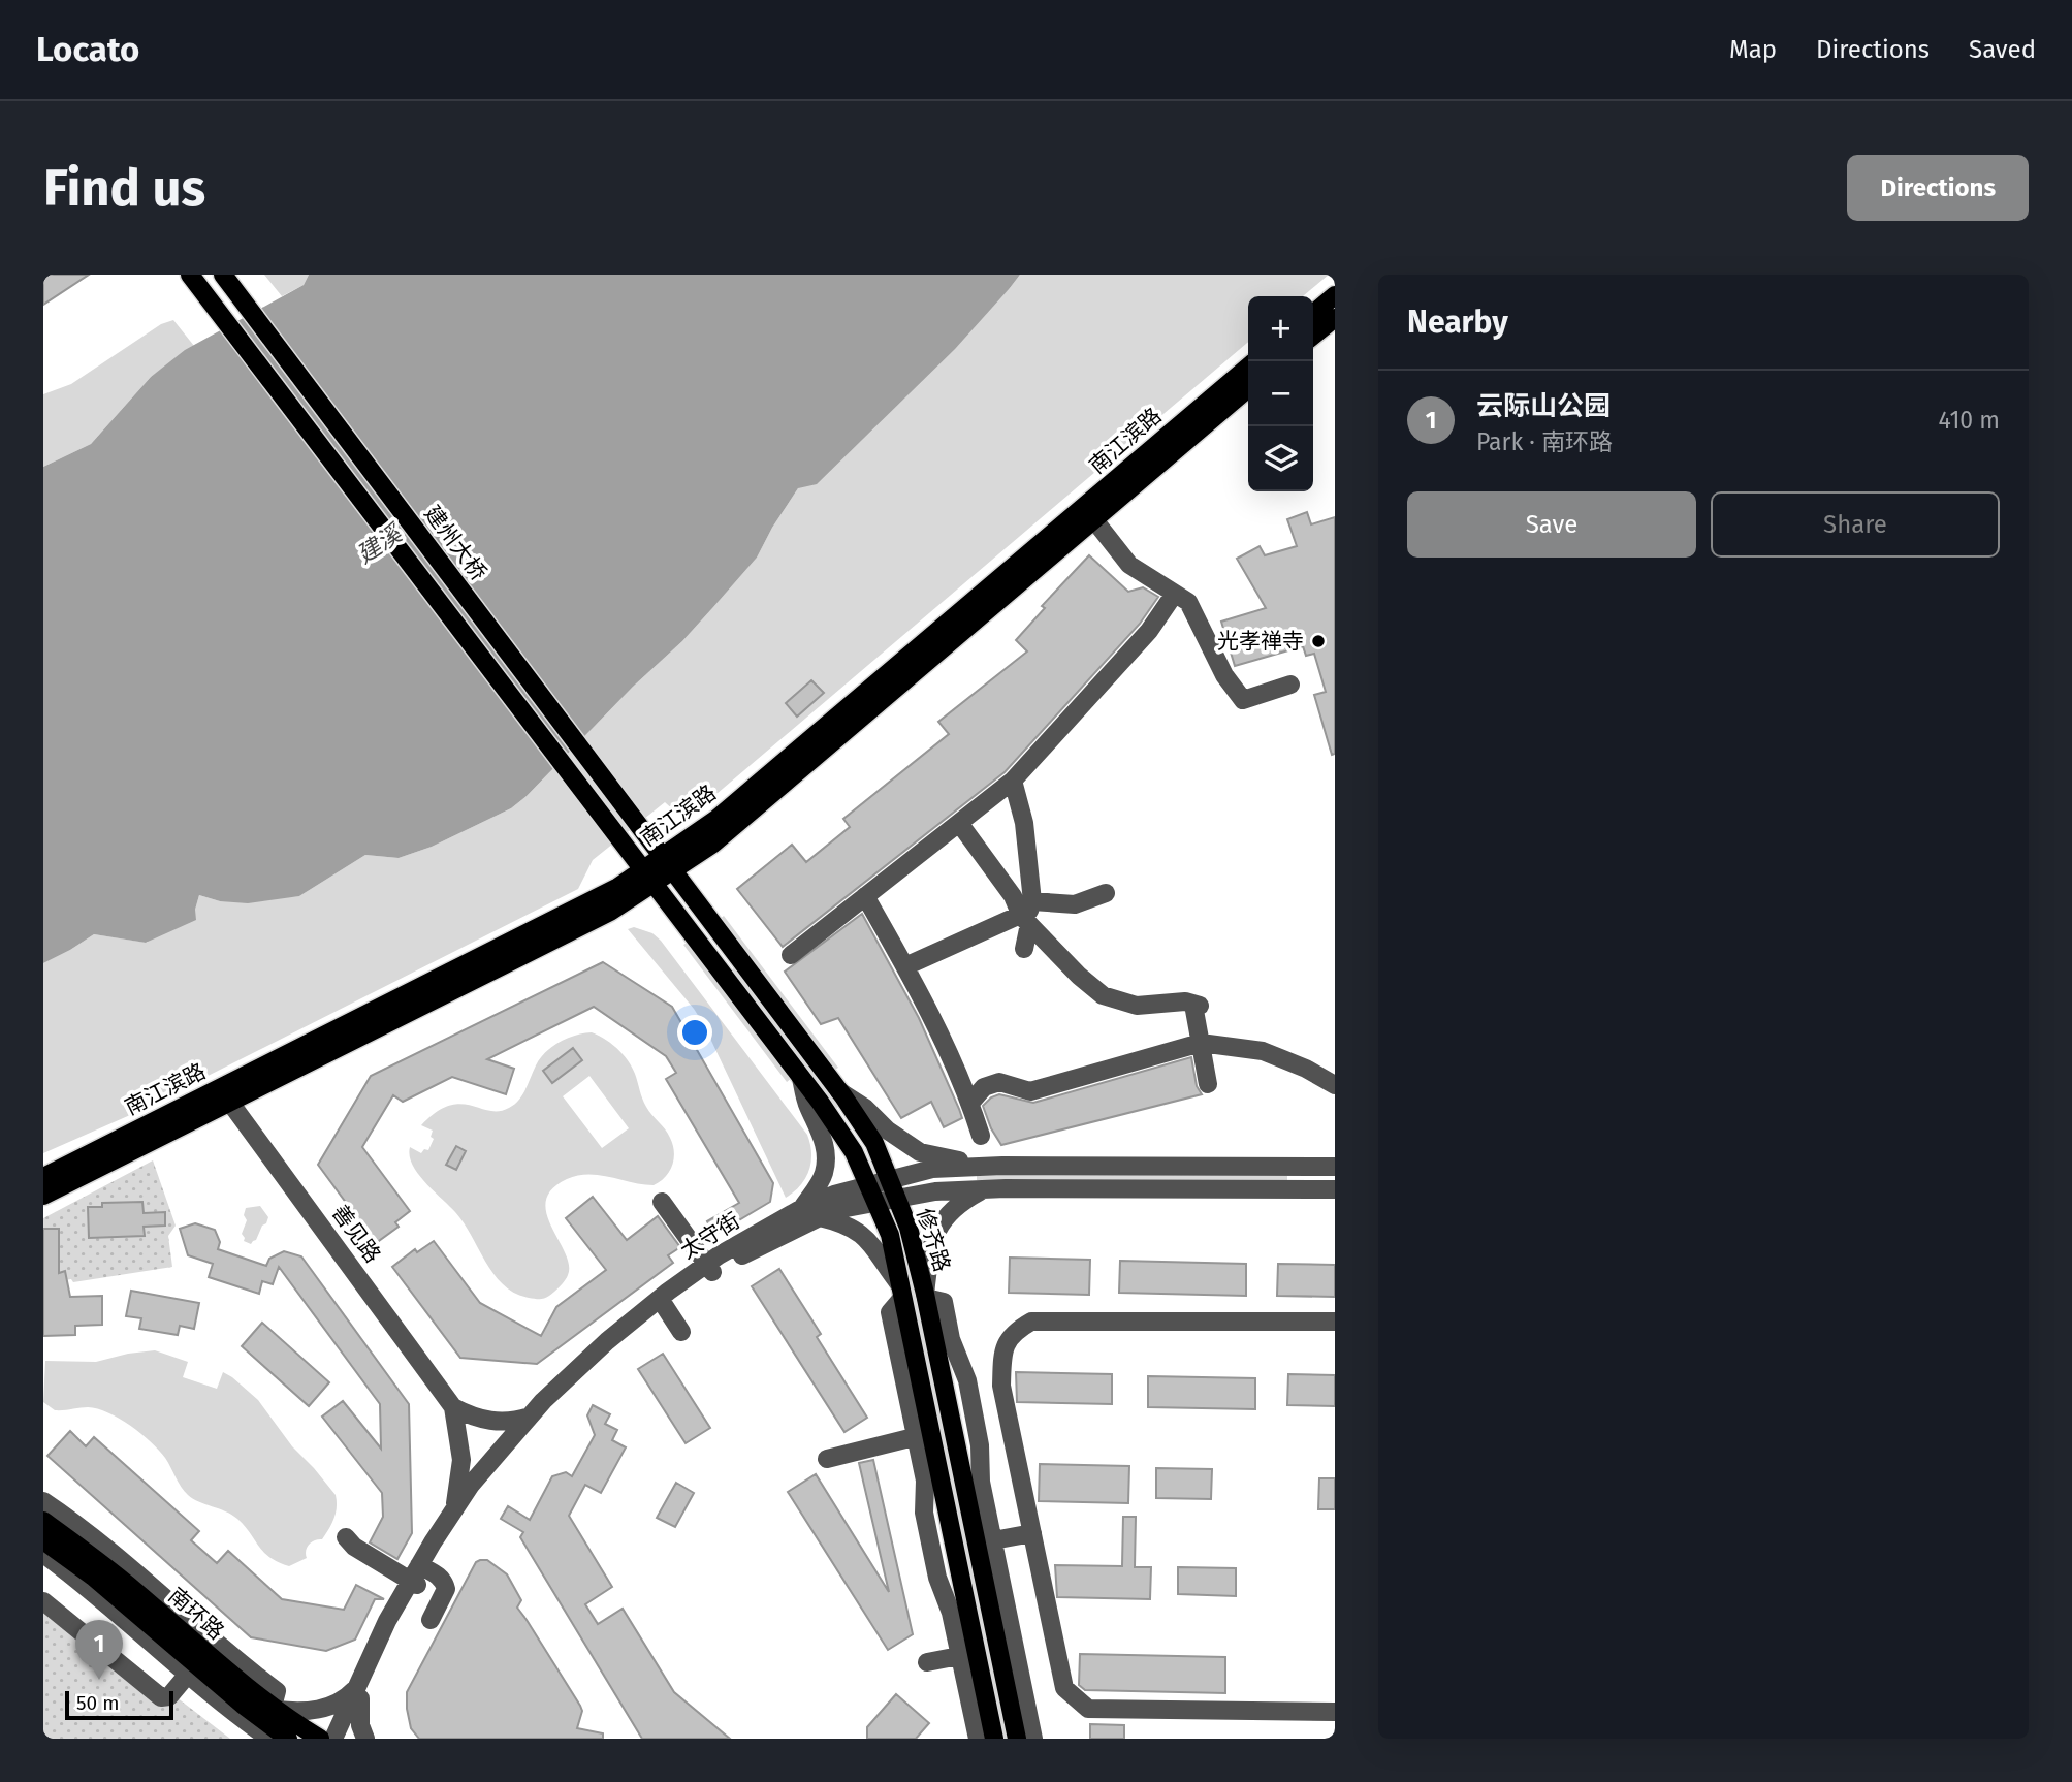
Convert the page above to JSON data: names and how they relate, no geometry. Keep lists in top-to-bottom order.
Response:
{
  "streets": {
    "main road": [
      "南江滨路",
      "建州大桥",
      "修齐路",
      "南环路"
    ],
    "street": ["善见路", "太守街"]
  },
  "crossings": [
    ["南江滨路", "善见路"],
    ["南江滨路", "修齐路"],
    ["建州大桥", "修齐路"],
    ["太守街", "修齐路"]
  ],
  "water": ["建溪"],
  "places": ["光孝禅寺"],
  "scale_bar": "50 m",
  "page": {
    "header": "Locato",
    "nav": ["Map", "Directions", "Saved"],
    "buttons": [
      "Directions",
      ["Save", "Share"]
    ],
    "title": "Find us",
    "heading": "Nearby",
    "map_buttons": ["+", "−"],
    "list": [
      {
        "mark": "1",
        "name": "云际山公园",
        "note": "Park · 南环路",
        "value": "410 m"
      }
    ],
    "pins": "1",
    "scale": "50 m"
  }
}
